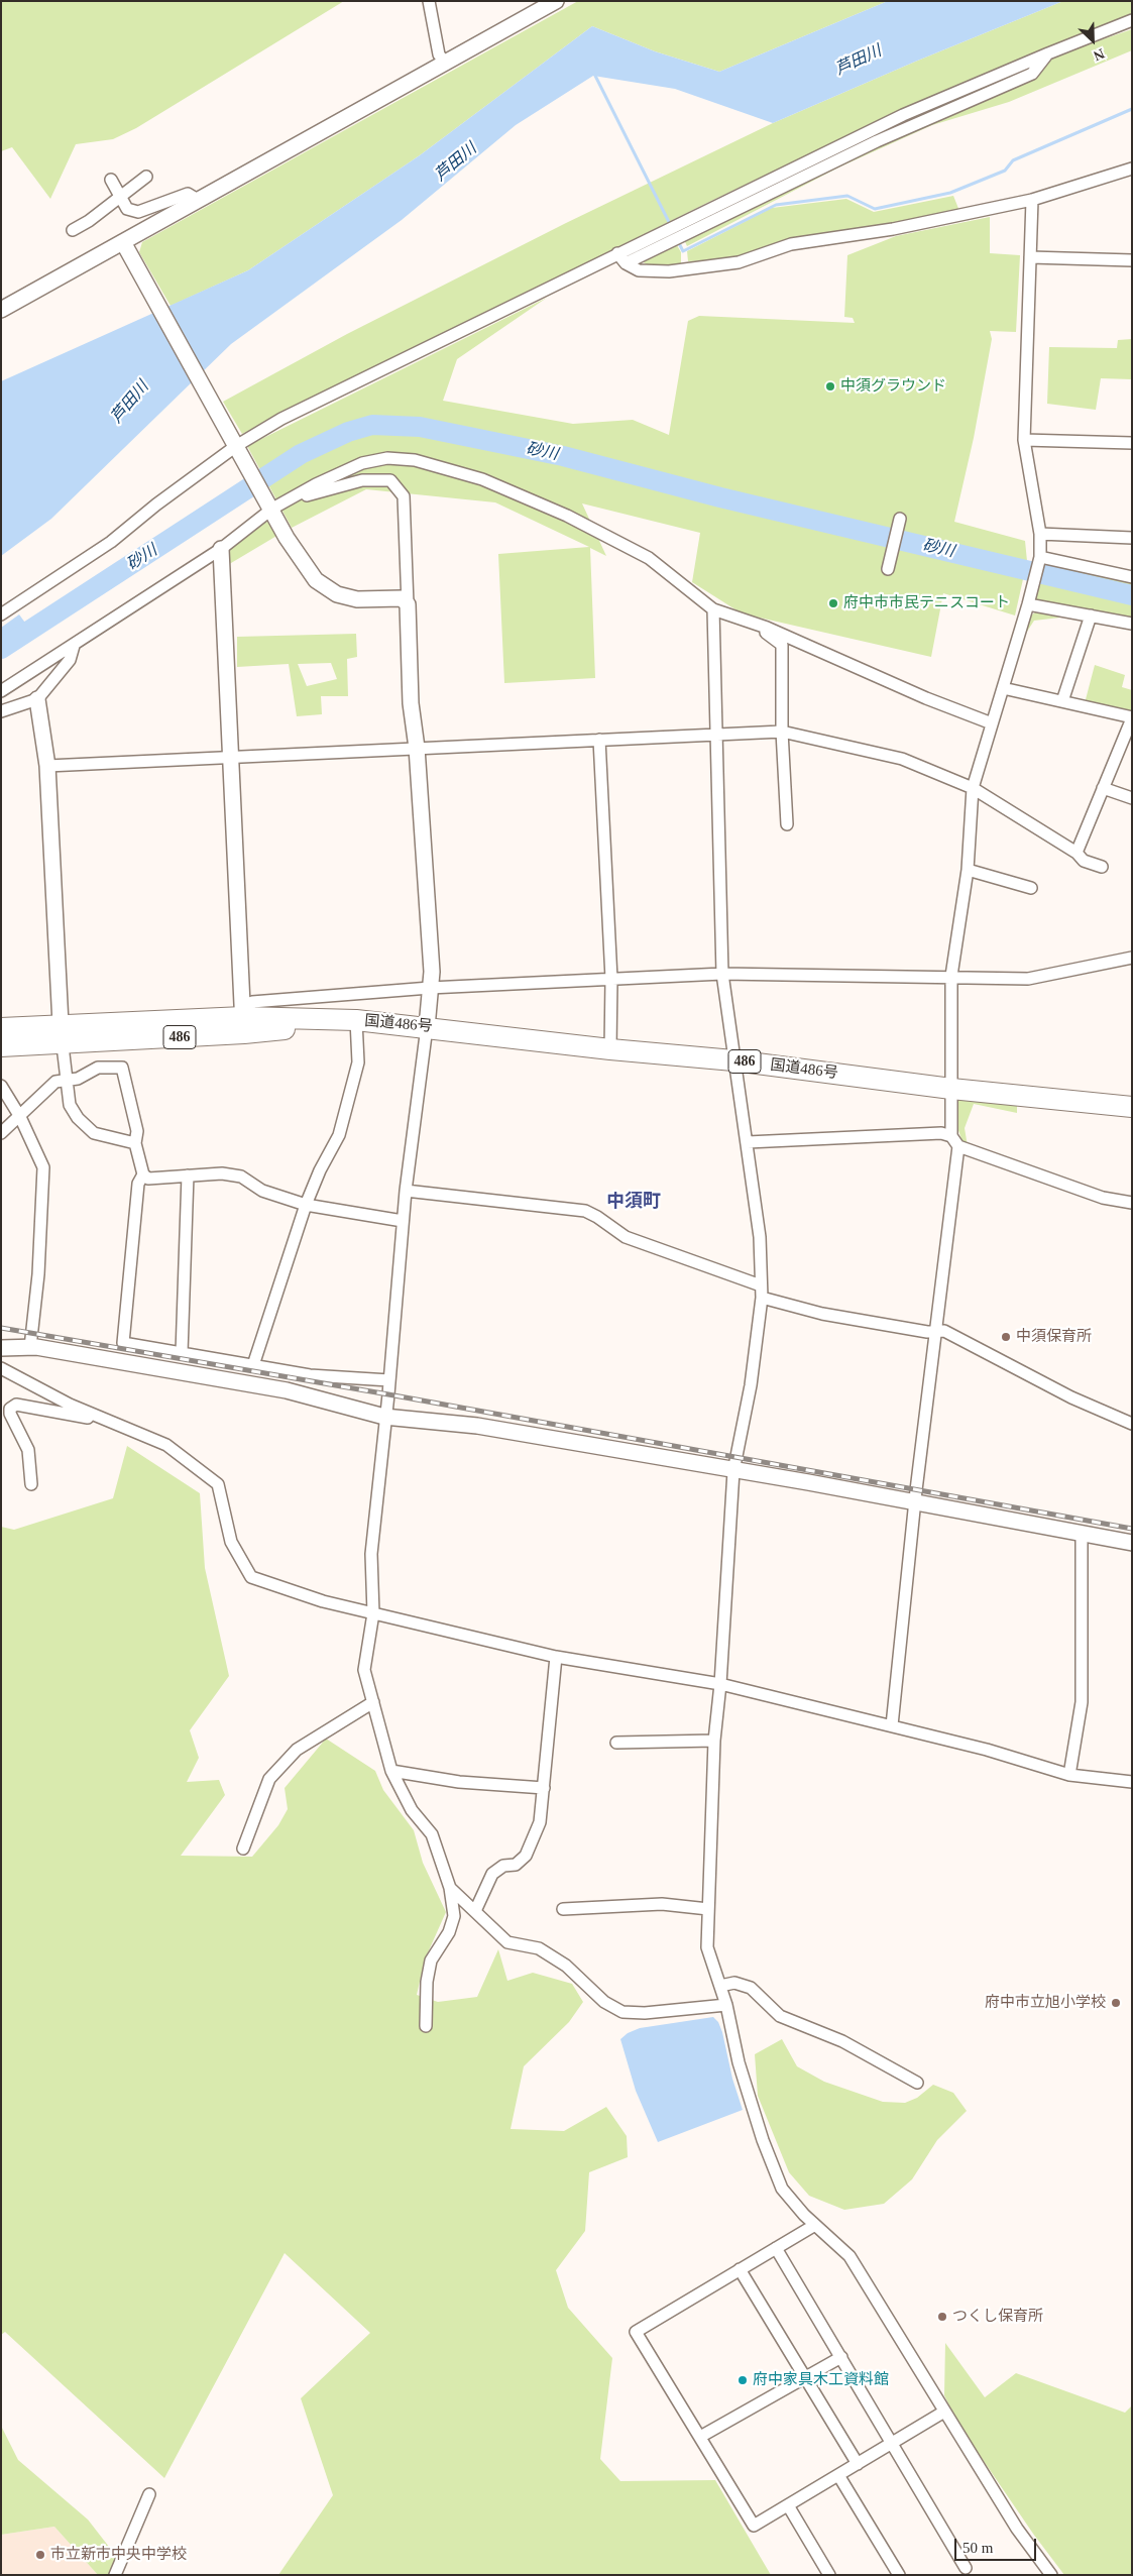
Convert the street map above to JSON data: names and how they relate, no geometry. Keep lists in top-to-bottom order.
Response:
{
  "streets": {
    "highway": ["国道486号", "486"]
  },
  "districts": ["中須町"],
  "water": ["芦田川", "砂川"],
  "places": [
    "中須グラウンド",
    "府中市市民テニスコート",
    "中須保育所",
    "府中市立旭小学校",
    "つくし保育所",
    "府中家具木工資料館",
    "市立新市中央中学校"
  ],
  "scale_bar": "50 m",
  "north": "bottom right"
}
